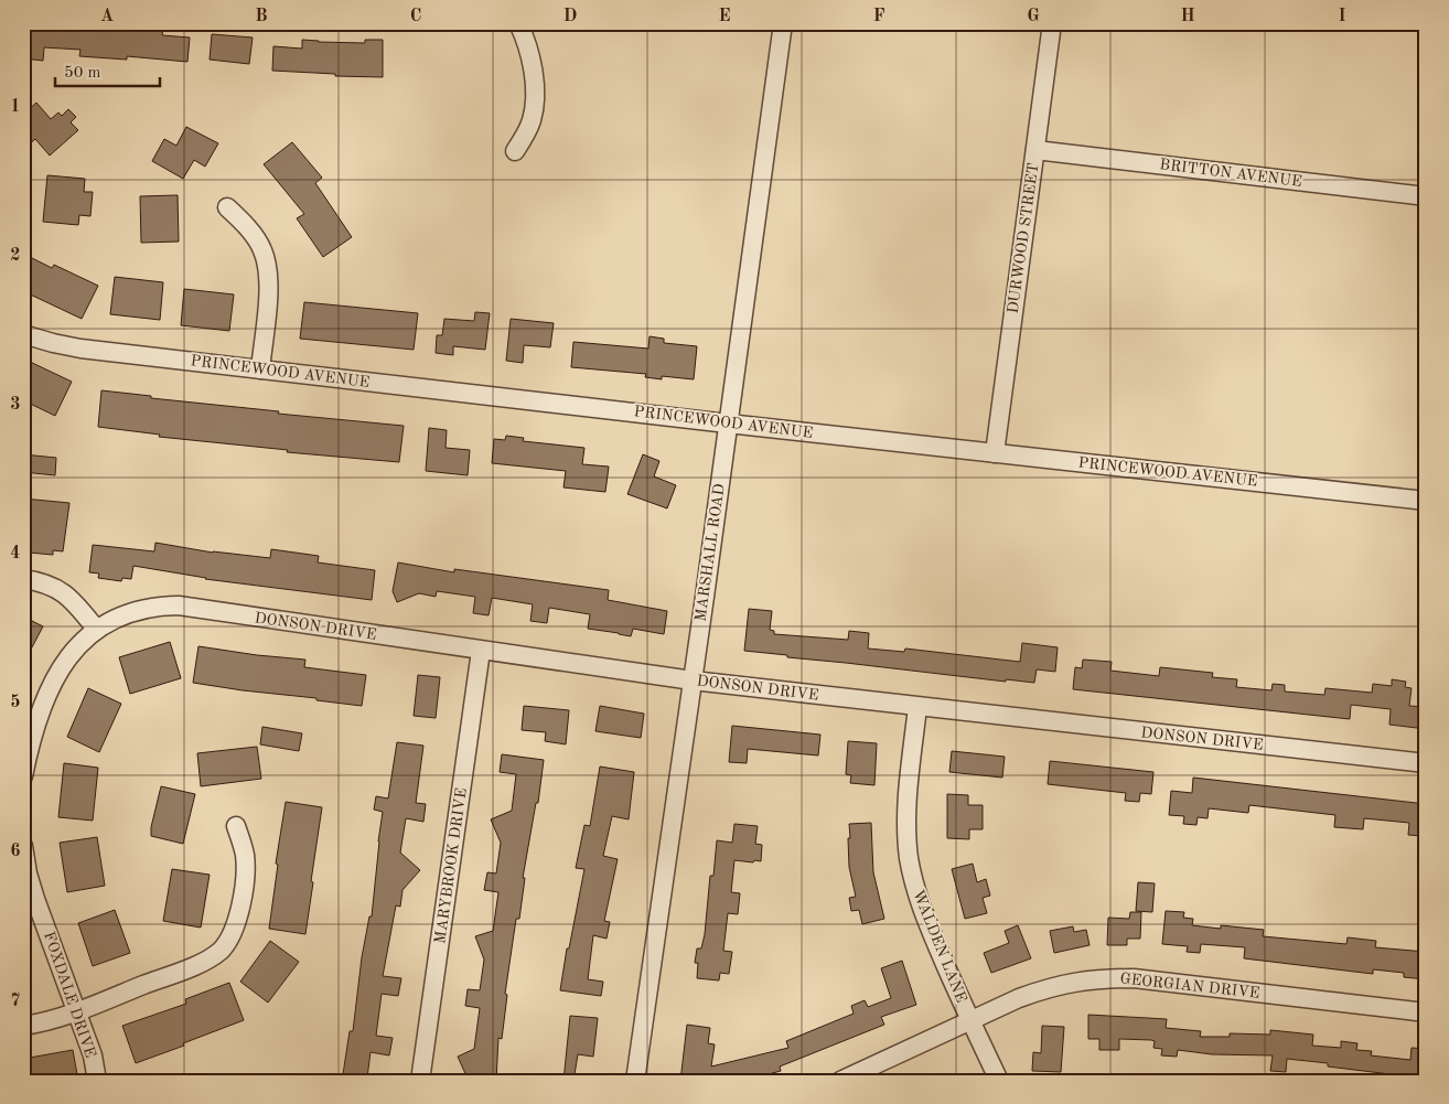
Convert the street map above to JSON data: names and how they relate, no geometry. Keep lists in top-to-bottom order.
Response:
{
  "streets": {
    "street": [
      "BRITTON AVENUE",
      "DURWOOD STREET",
      "PRINCEWOOD AVENUE",
      "MARSHALL ROAD",
      "DONSON DRIVE",
      "MARYBROOK DRIVE",
      "WALDEN LANE",
      "GEORGIAN DRIVE",
      "FOXDALE DRIVE"
    ]
  },
  "crossings": [
    ["BRITTON AVENUE", "DURWOOD STREET"],
    ["DURWOOD STREET", "PRINCEWOOD AVENUE"],
    ["PRINCEWOOD AVENUE", "MARSHALL ROAD"],
    ["MARSHALL ROAD", "DONSON DRIVE"],
    ["DONSON DRIVE", "MARYBROOK DRIVE"],
    ["DONSON DRIVE", "WALDEN LANE"],
    ["WALDEN LANE", "GEORGIAN DRIVE"]
  ],
  "scale_bar": "50 m",
  "grid": {
    "columns": [
      "A",
      "B",
      "C",
      "D",
      "E",
      "F",
      "G",
      "H",
      "I"
    ],
    "rows": [
      "1",
      "2",
      "3",
      "4",
      "5",
      "6",
      "7"
    ]
  }
}
